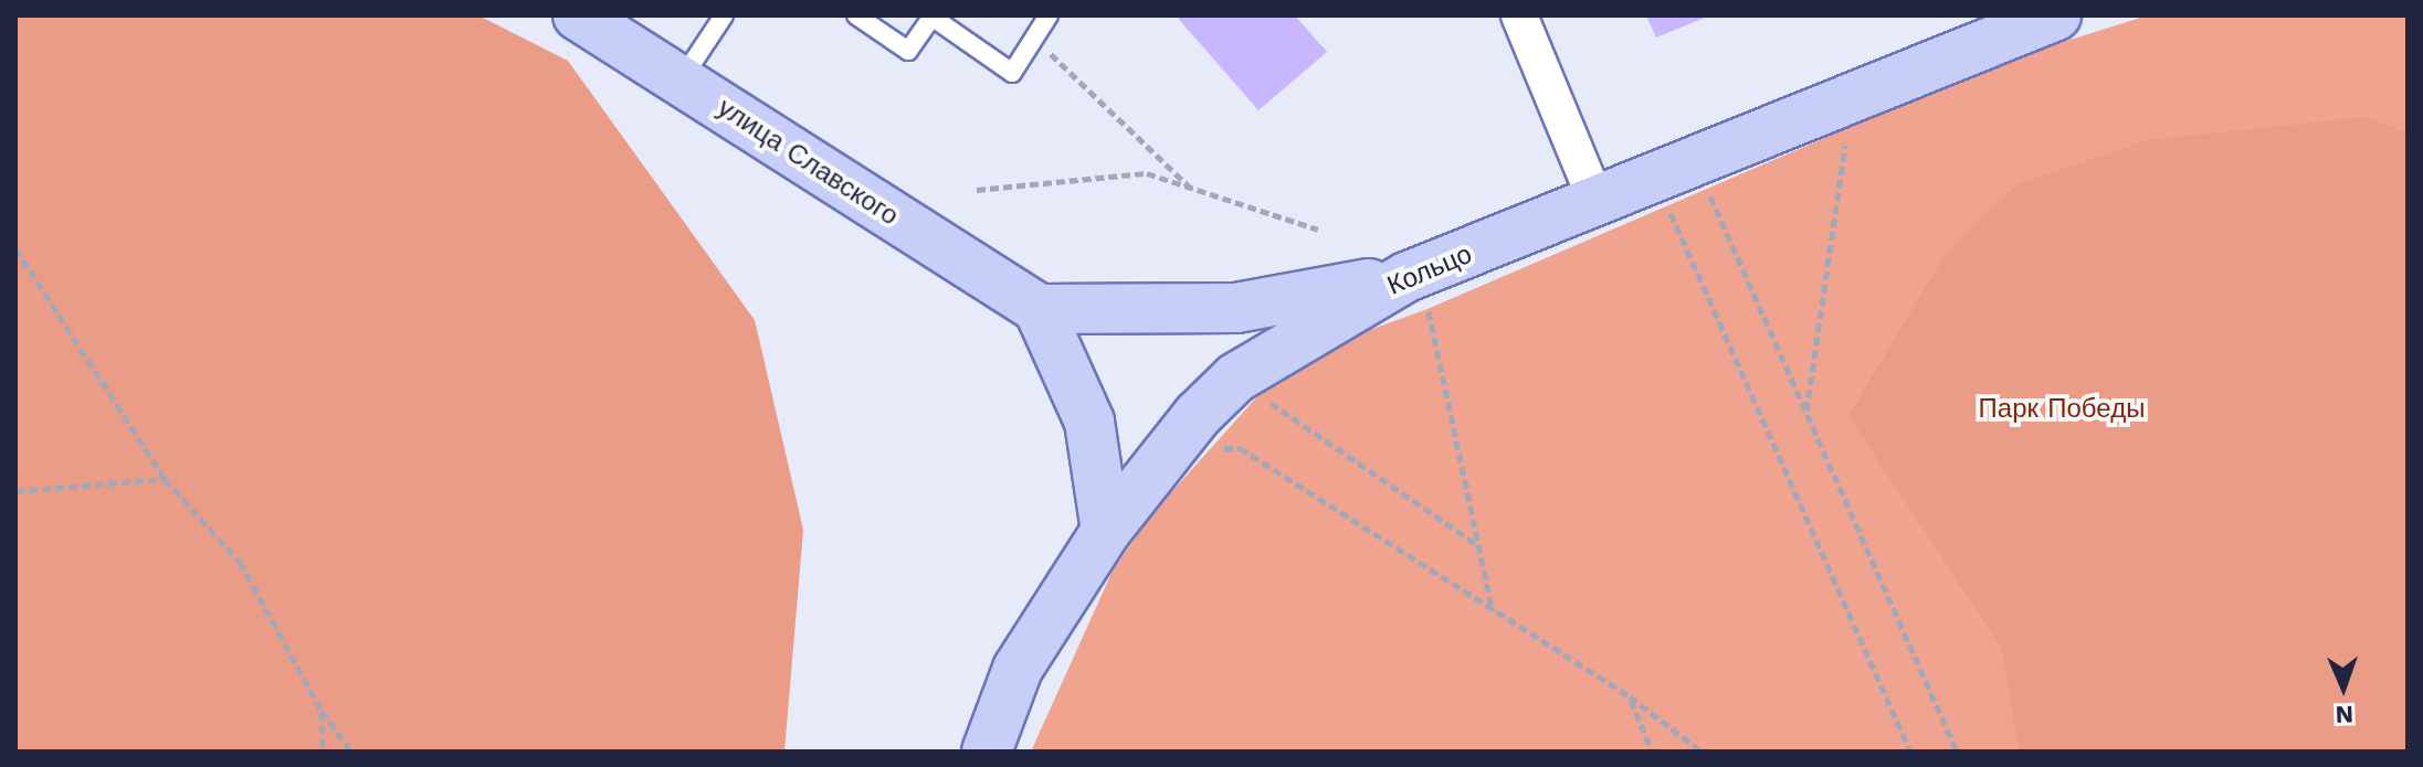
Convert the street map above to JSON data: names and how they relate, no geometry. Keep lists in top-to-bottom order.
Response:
{
  "streets": {
    "main road": ["улица Славского", "Кольцо"]
  },
  "parks": ["Парк Победы"],
  "north": "bottom"
}
